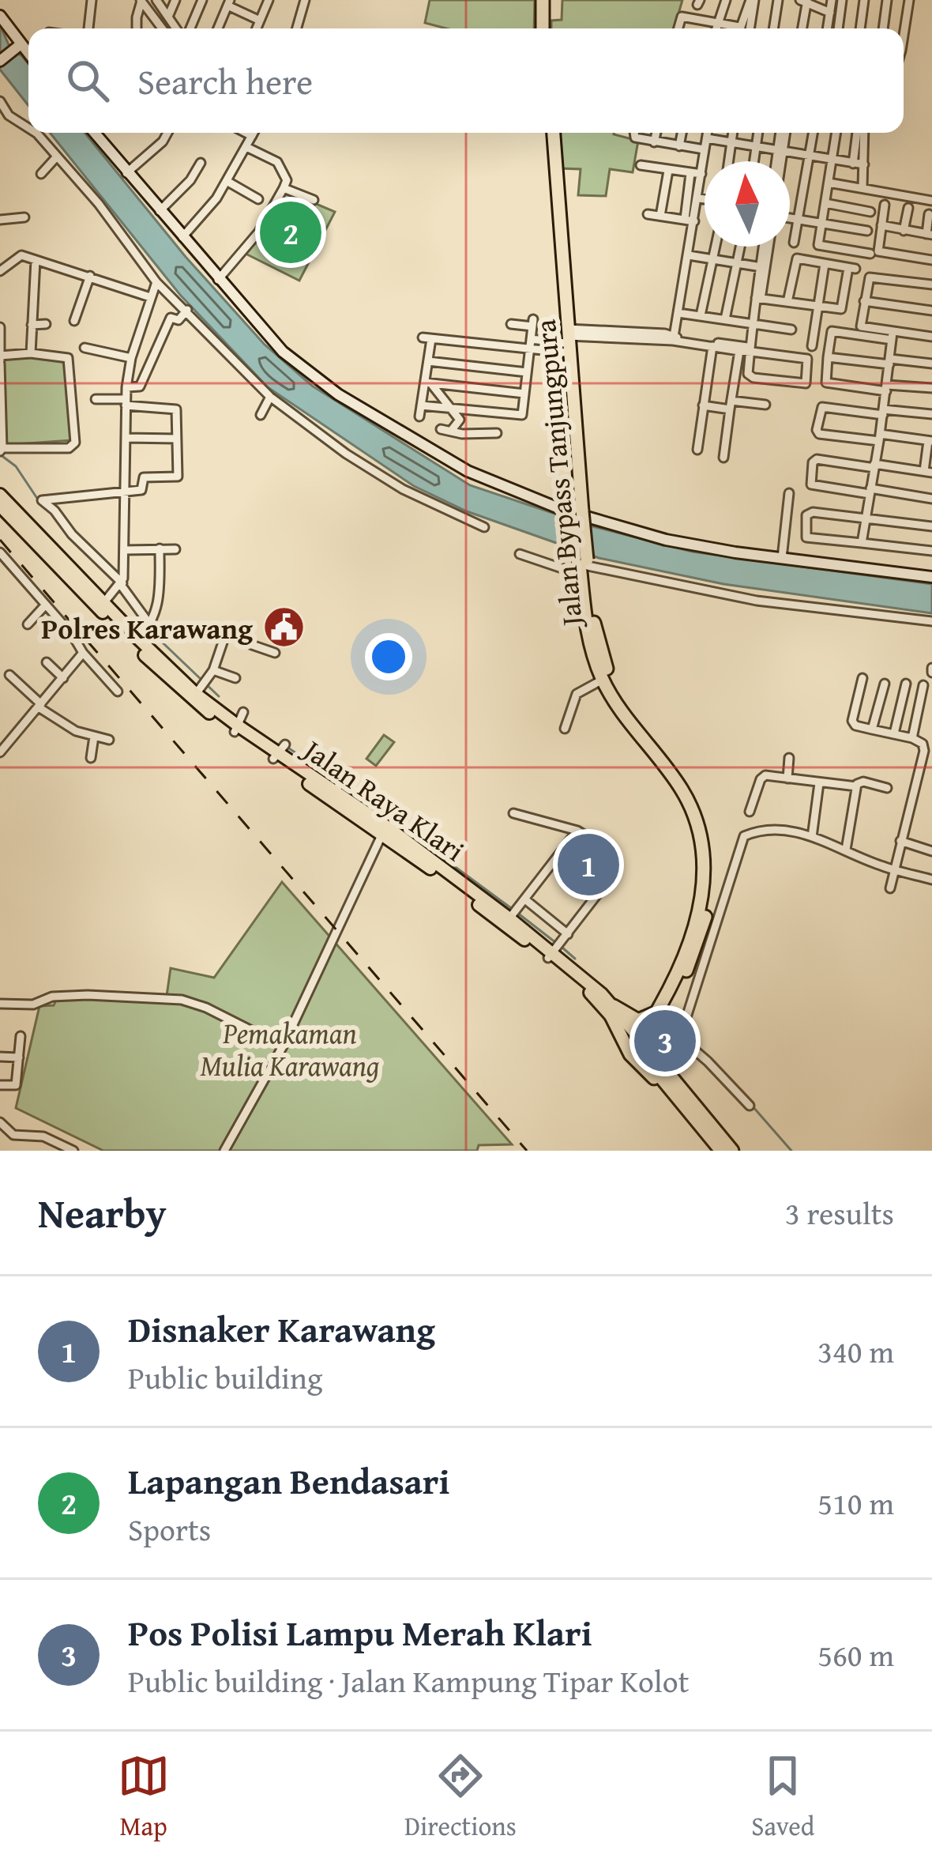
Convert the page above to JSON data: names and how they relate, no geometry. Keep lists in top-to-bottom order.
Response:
{
  "streets": {
    "highway": ["Jalan Bypass Tanjungpura", "Jalan Raya Klari"]
  },
  "crossings": [
    ["Jalan Bypass Tanjungpura", "Jalan Raya Klari"]
  ],
  "parks": ["Pemakaman Mulia Karawang"],
  "places": {
    "public building": ["Polres Karawang"]
  },
  "north": "top",
  "page": {
    "search": "Search here",
    "pins": ["2", "1", "3"],
    "heading": ["Nearby", "3 results"],
    "list": [
      {
        "mark": "1",
        "name": "Disnaker Karawang",
        "note": "Public building",
        "value": "340 m"
      },
      {
        "mark": "2",
        "name": "Lapangan Bendasari",
        "note": "Sports",
        "value": "510 m"
      },
      {
        "mark": "3",
        "name": "Pos Polisi Lampu Merah Klari",
        "note": "Public building · Jalan Kampung Tipar Kolot",
        "value": "560 m"
      }
    ],
    "nav": ["Map", "Directions", "Saved"]
  }
}
